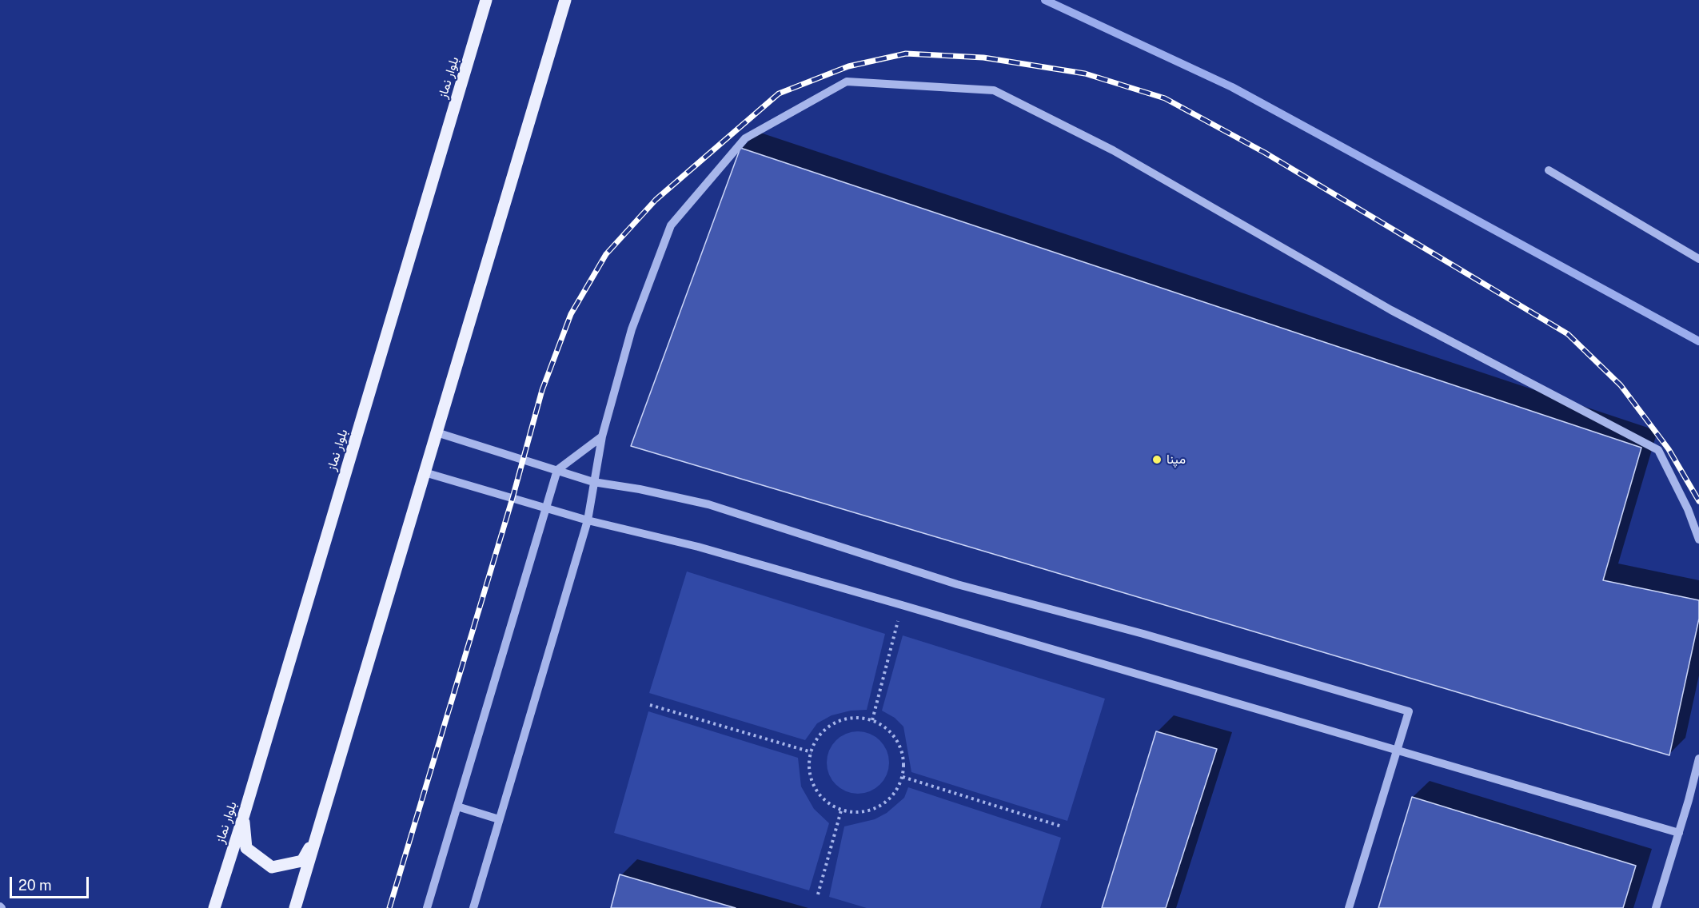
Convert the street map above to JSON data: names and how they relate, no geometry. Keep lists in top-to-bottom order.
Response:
{
  "streets": {
    "main road": ["بلوار نماز"]
  },
  "places": ["مپنا"],
  "scale_bar": "20 m"
}
